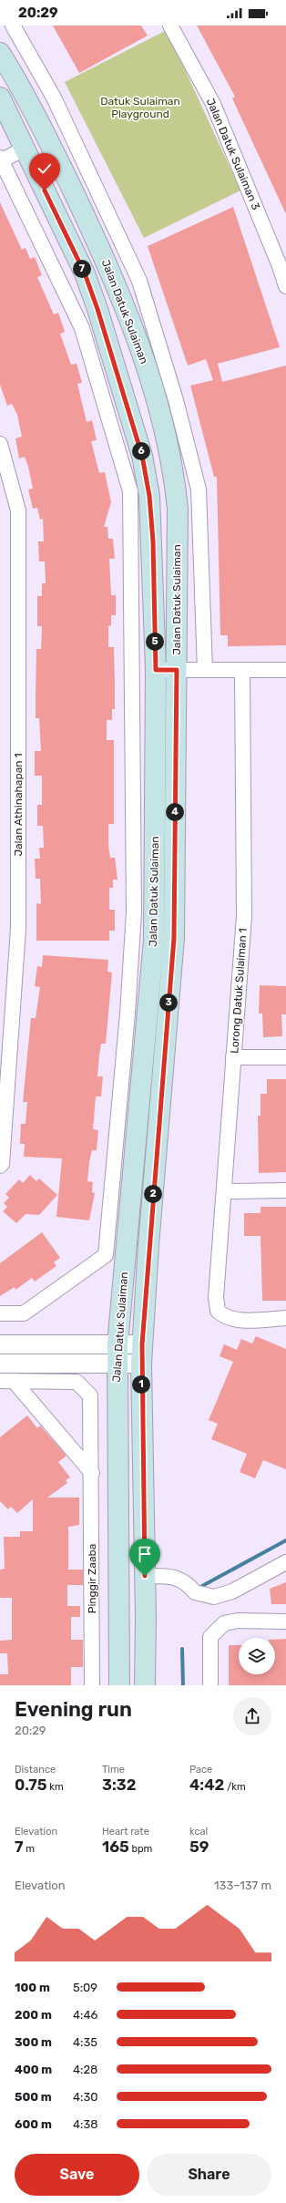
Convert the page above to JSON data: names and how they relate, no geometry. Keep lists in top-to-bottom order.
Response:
{
  "streets": {
    "main road": ["Jalan Datuk Sulaiman"],
    "street": [
      "Jalan Datuk Sulaiman 3",
      "Jalan Athinahapan 1",
      "Lorong Datuk Sulaiman 1",
      "Pinggir Zaaba"
    ]
  },
  "parks": ["Datuk Sulaiman Playground"],
  "page": {
    "status": "20:29",
    "pins": [
      "7",
      "6",
      "5",
      "4",
      "3",
      "2",
      "1"
    ],
    "heading": ["Evening run", "20:29"],
    "stats": [
      ["Distance", "0.75 km"],
      ["Time", "3:32"],
      ["Pace", "4:42 /km"],
      ["Elevation", "7 m"],
      ["Heart rate", "165 bpm"],
      ["kcal", "59"]
    ],
    "chart": ["Elevation", "133–137 m"],
    "list": [
      {
        "name": "100 m",
        "note": "5:09"
      },
      {
        "name": "200 m",
        "note": "4:46"
      },
      {
        "name": "300 m",
        "note": "4:35"
      },
      {
        "name": "400 m",
        "note": "4:28"
      },
      {
        "name": "500 m",
        "note": "4:30"
      },
      {
        "name": "600 m",
        "note": "4:38"
      }
    ],
    "buttons": ["Save", "Share"]
  }
}
